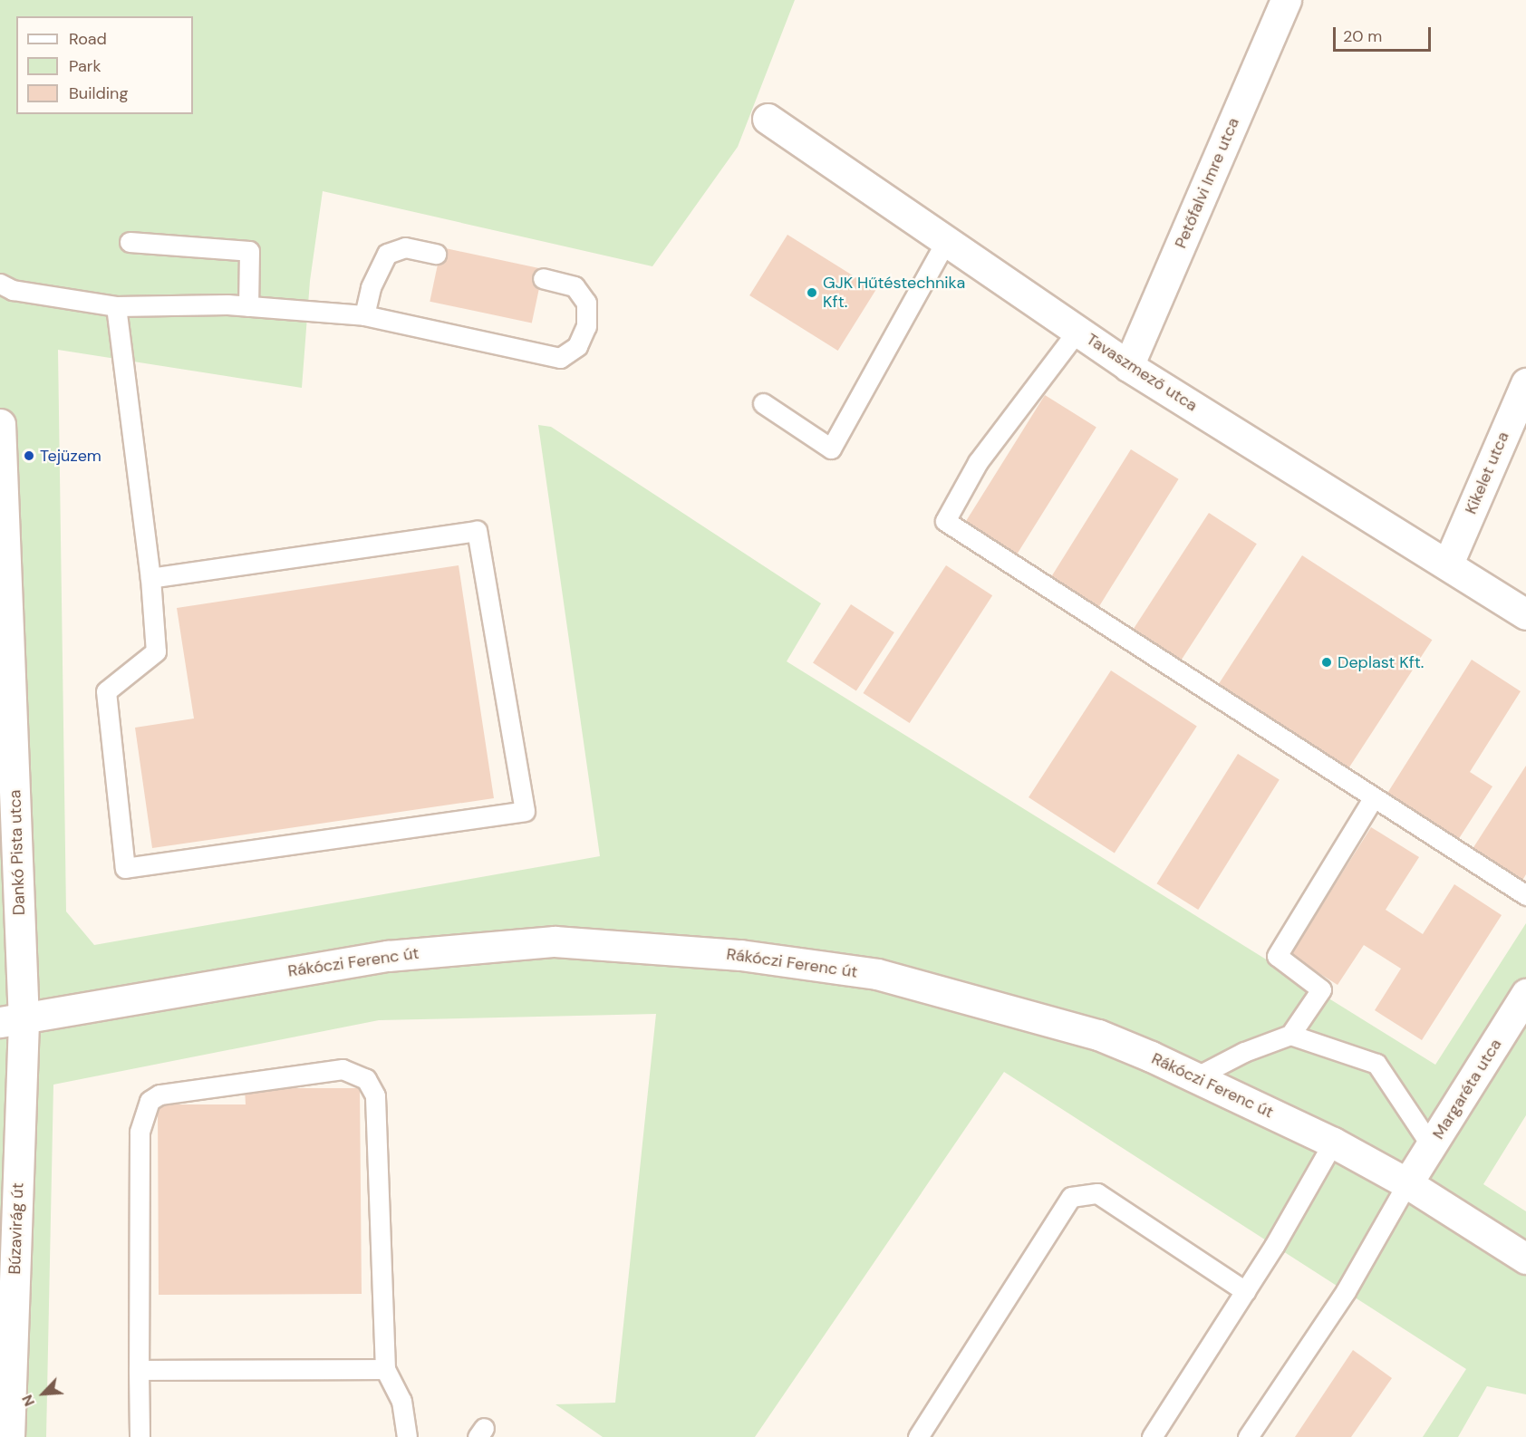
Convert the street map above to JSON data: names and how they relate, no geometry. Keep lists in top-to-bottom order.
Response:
{
  "streets": {
    "street": [
      "Petőfalvi Imre utca",
      "Tavaszmező utca",
      "Kikelet utca",
      "Dankó Pista utca",
      "Rákóczi Ferenc út",
      "Margaréta utca",
      "Búzavirág út"
    ]
  },
  "crossings": [
    ["Petőfalvi Imre utca", "Tavaszmező utca"],
    ["Tavaszmező utca", "Kikelet utca"],
    ["Dankó Pista utca", "Rákóczi Ferenc út"],
    ["Dankó Pista utca", "Búzavirág út"],
    ["Rákóczi Ferenc út", "Margaréta utca"],
    ["Rákóczi Ferenc út", "Búzavirág út"]
  ],
  "places": ["GJK Hűtéstechnika Kft.", "Tejüzem", "Deplast Kft."],
  "legend": ["Road", "Park", "Building"],
  "scale_bar": "20 m",
  "north": "bottom left"
}
